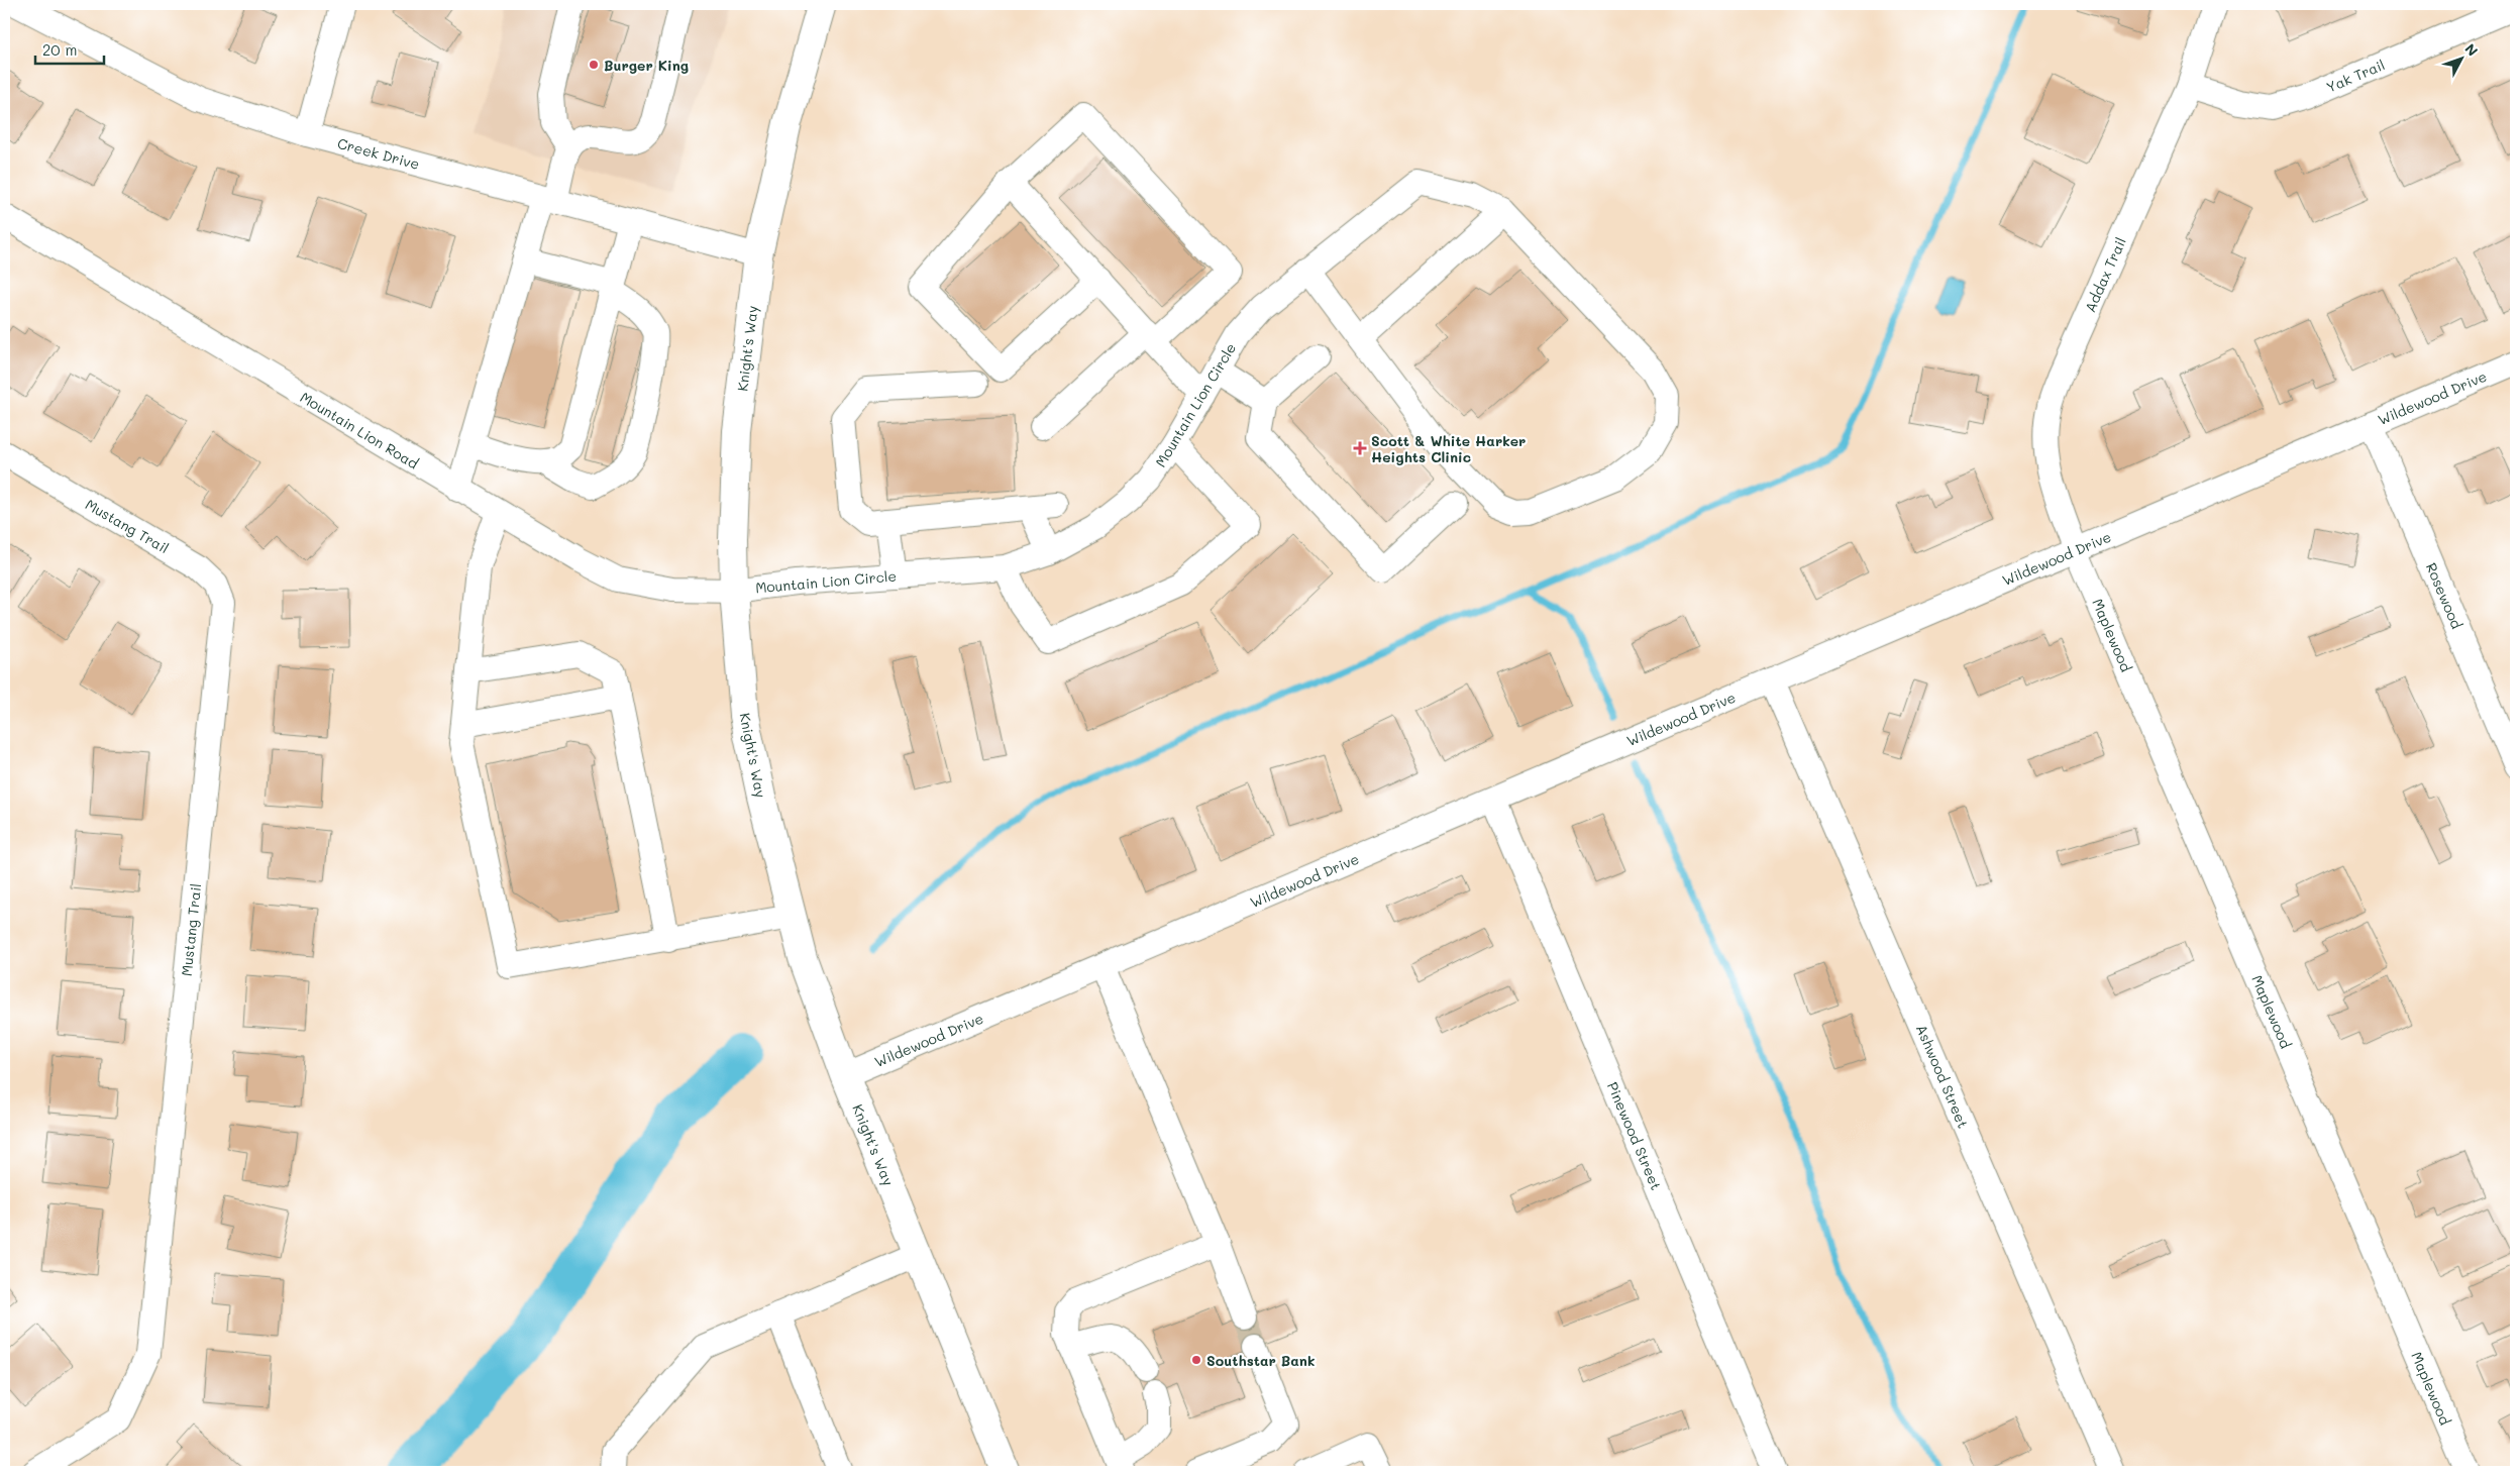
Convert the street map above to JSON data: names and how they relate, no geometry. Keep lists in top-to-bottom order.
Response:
{
  "streets": {
    "main road": ["Knight's Way"],
    "street": [
      "Yak Trail",
      "Creek Drive",
      "Addax Trail",
      "Wildewood Drive",
      "Mountain Lion Circle",
      "Mountain Lion Road",
      "Mustang Trail",
      "Rosewood",
      "Maplewood",
      "Ashwood Street",
      "Pinewood Street"
    ]
  },
  "crossings": [
    ["Yak Trail", "Addax Trail"],
    ["Creek Drive", "Knight's Way"],
    ["Addax Trail", "Wildewood Drive"],
    ["Addax Trail", "Maplewood"],
    ["Knight's Way", "Wildewood Drive"],
    ["Knight's Way", "Mountain Lion Circle"],
    ["Knight's Way", "Mountain Lion Road"],
    ["Wildewood Drive", "Rosewood"],
    ["Wildewood Drive", "Maplewood"],
    ["Wildewood Drive", "Ashwood Street"],
    ["Wildewood Drive", "Pinewood Street"],
    ["Mountain Lion Circle", "Mountain Lion Road"]
  ],
  "places": {
    "other": ["Burger King", "Southstar Bank"],
    "health": ["Scott & White Harker Heights Clinic"]
  },
  "scale_bar": "20 m",
  "north": "top right"
}
